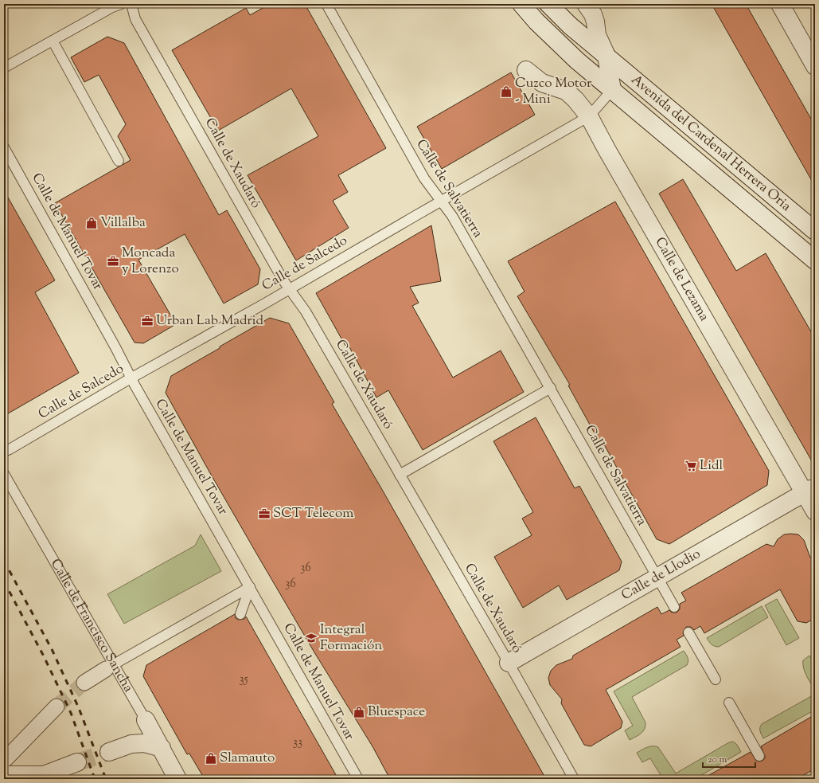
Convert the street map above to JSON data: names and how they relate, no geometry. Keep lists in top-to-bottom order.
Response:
{
  "streets": {
    "street": [
      "Avenida del Cardenal Herrera Oria",
      "Calle de Lezama",
      "Calle de Llodio",
      "Calle de Francisco Sancha"
    ],
    "lane": [
      "Calle de Xaudaró",
      "Calle de Salvatierra",
      "Calle de Manuel Tovar",
      "Calle de Salcedo"
    ]
  },
  "crossings": [
    ["Avenida del Cardenal Herrera Oria", "Calle de Salcedo"],
    ["Calle de Xaudaró", "Calle de Salcedo"],
    ["Calle de Xaudaró", "Calle de Llodio"],
    ["Calle de Salvatierra", "Calle de Salcedo"],
    ["Calle de Salvatierra", "Calle de Llodio"],
    ["Calle de Manuel Tovar", "Calle de Salcedo"],
    ["Calle de Salcedo", "Calle de Lezama"],
    ["Calle de Lezama", "Calle de Llodio"]
  ],
  "places": {
    "shop": [
      "Cuzco Motor - Mini",
      "Villalba",
      "Bluespace",
      "Slamauto"
    ],
    "office": ["Moncada y Lorenzo", "Urban Lab Madrid", "SCT Telecom"],
    "supermarket": ["Lidl"],
    "school or university": ["Integral Formación"]
  },
  "house_numbers": [
    "36",
    "36",
    "35",
    "33"
  ],
  "scale_bar": "20 m"
}
